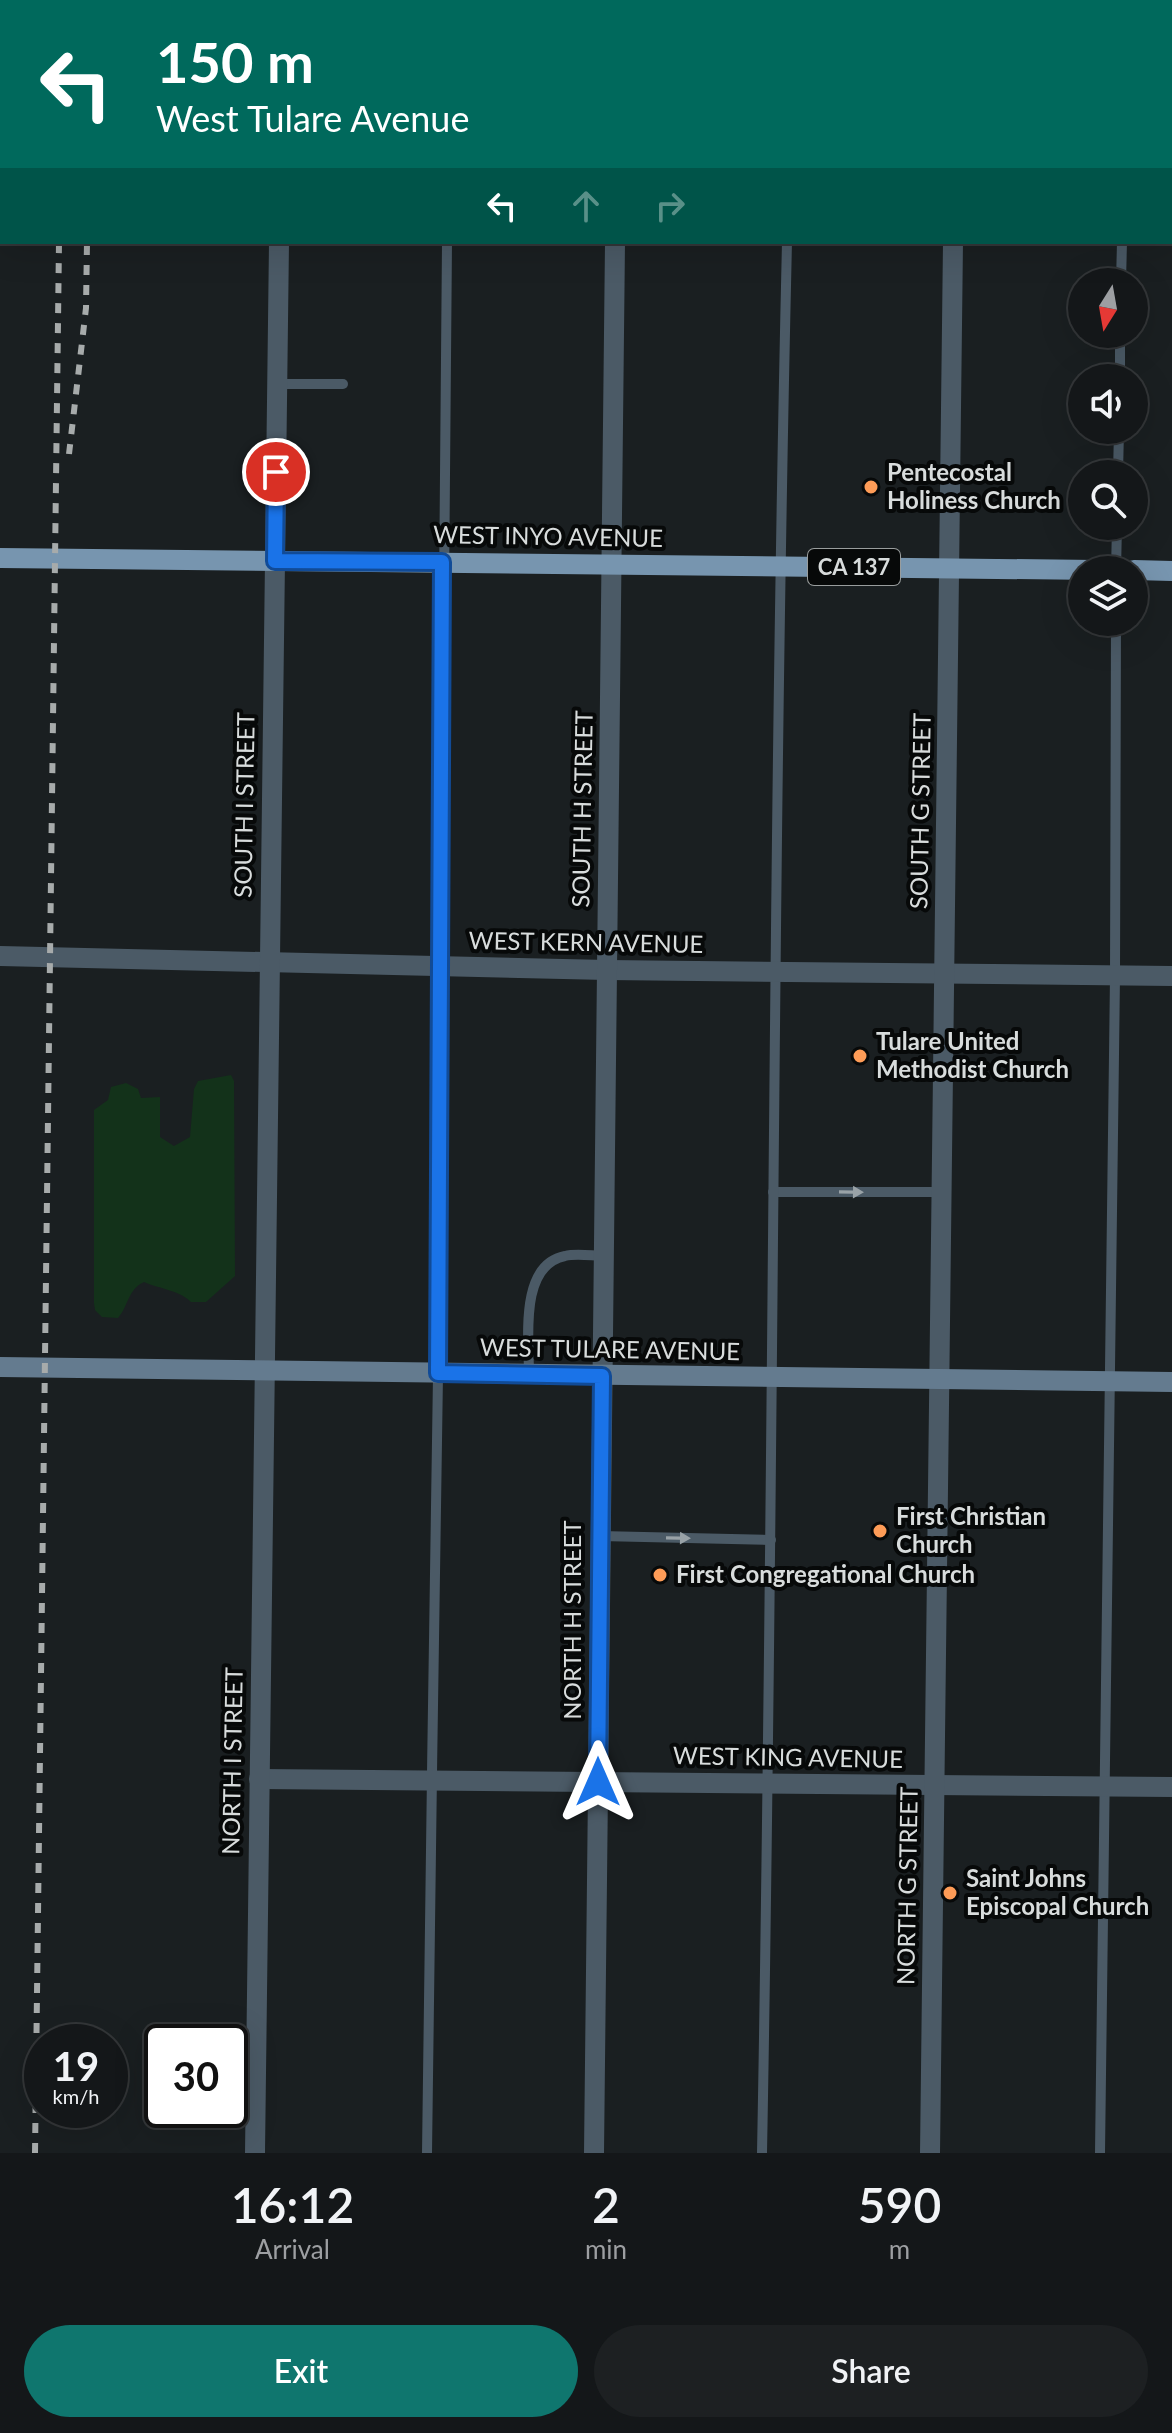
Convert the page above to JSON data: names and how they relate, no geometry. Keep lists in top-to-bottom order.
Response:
{
  "streets": {
    "main road": ["WEST INYO AVENUE", "CA 137", "WEST TULARE AVENUE"],
    "street": [
      "SOUTH I STREET",
      "SOUTH H STREET",
      "SOUTH G STREET",
      "WEST KERN AVENUE",
      "NORTH H STREET",
      "WEST KING AVENUE",
      "NORTH I STREET",
      "NORTH G STREET"
    ]
  },
  "crossings": [
    ["WEST INYO AVENUE", "SOUTH I STREET"],
    ["WEST INYO AVENUE", "SOUTH H STREET"],
    ["WEST INYO AVENUE", "SOUTH G STREET"],
    ["SOUTH I STREET", "WEST KERN AVENUE"],
    ["SOUTH I STREET", "WEST TULARE AVENUE"],
    ["SOUTH I STREET", "NORTH I STREET"],
    ["SOUTH H STREET", "WEST KERN AVENUE"],
    ["SOUTH H STREET", "WEST TULARE AVENUE"],
    ["SOUTH H STREET", "NORTH H STREET"],
    ["SOUTH G STREET", "WEST KERN AVENUE"],
    ["SOUTH G STREET", "WEST TULARE AVENUE"],
    ["SOUTH G STREET", "NORTH G STREET"],
    ["WEST TULARE AVENUE", "NORTH H STREET"],
    ["WEST TULARE AVENUE", "NORTH I STREET"],
    ["WEST TULARE AVENUE", "NORTH G STREET"],
    ["NORTH H STREET", "WEST KING AVENUE"],
    ["WEST KING AVENUE", "NORTH I STREET"],
    ["WEST KING AVENUE", "NORTH G STREET"]
  ],
  "places": [
    "Pentecostal Holiness Church",
    "Tulare United Methodist Church",
    "First Christian Church",
    "First Congregational Church",
    "Saint Johns Episcopal Church"
  ],
  "north": "bottom",
  "page": {
    "turn": ["150 m", "West Tulare Avenue"],
    "speed": "19 km/h",
    "limit": "30",
    "eta": [
      "16:12",
      "Arrival",
      "2",
      "min",
      "590",
      "m"
    ],
    "buttons": ["Exit", "Share"]
  }
}
